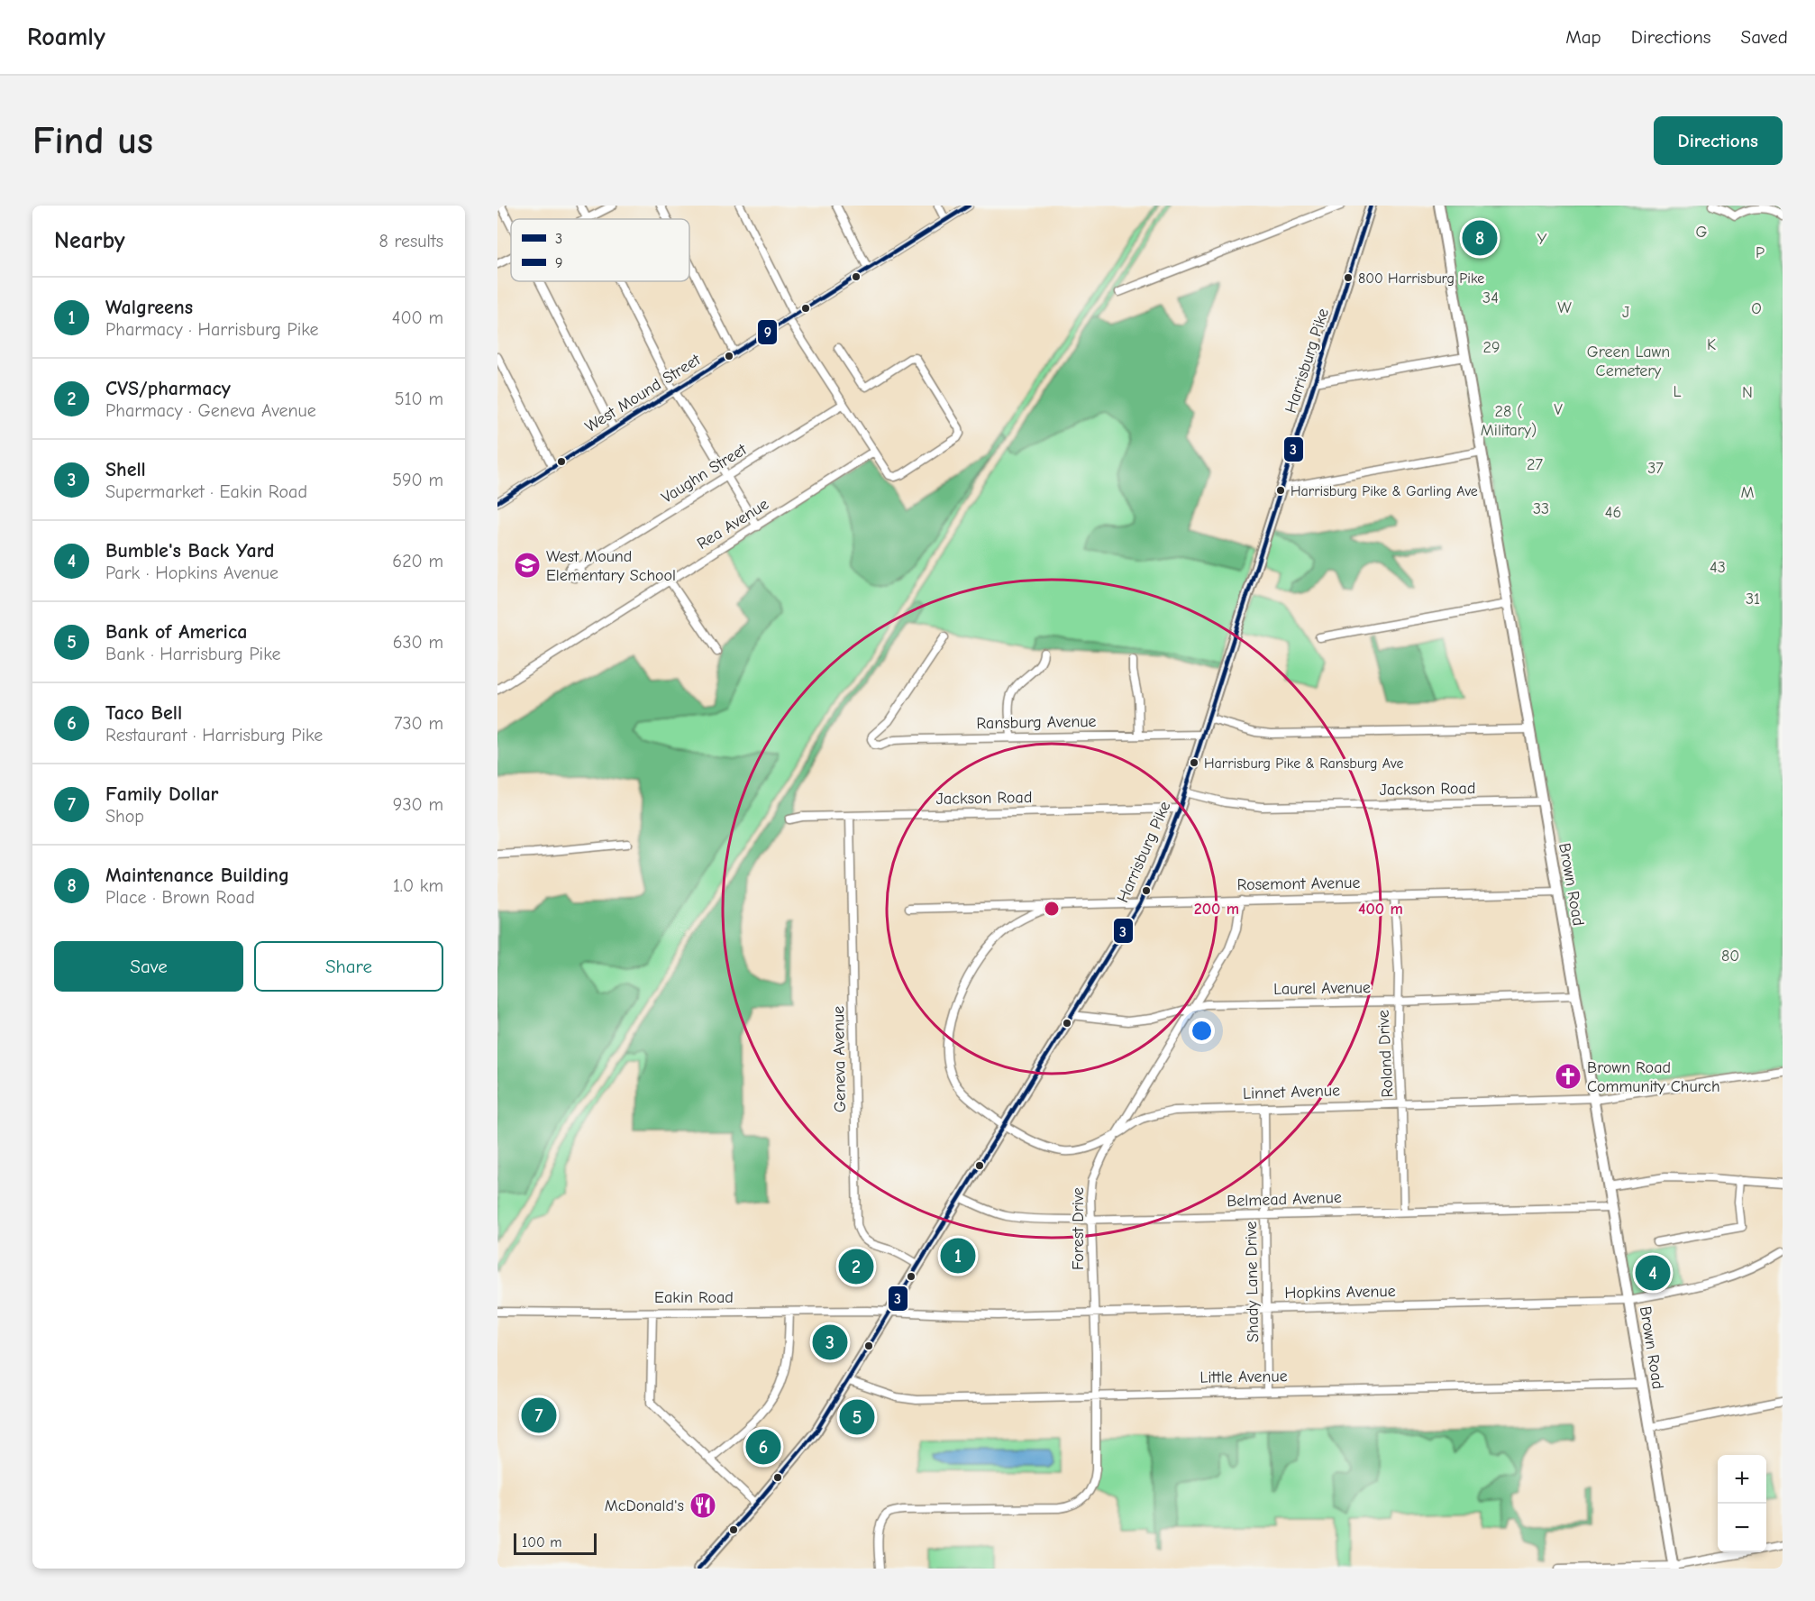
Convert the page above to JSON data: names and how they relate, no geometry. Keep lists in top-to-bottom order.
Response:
{
  "streets": {
    "main road": ["Harrisburg Pike", "Brown Road"],
    "street": [
      "West Mound Street",
      "Vaughn Street",
      "Rea Avenue",
      "Ransburg Avenue",
      "Jackson Road",
      "Rosemont Avenue",
      "Laurel Avenue",
      "Roland Drive",
      "Geneva Avenue",
      "Linnet Avenue",
      "Belmead Avenue",
      "Forest Drive",
      "Shady Lane Drive",
      "Hopkins Avenue",
      "Eakin Road",
      "Little Avenue"
    ]
  },
  "crossings": [
    ["Harrisburg Pike", "Ransburg Avenue"],
    ["Harrisburg Pike", "Jackson Road"],
    ["Harrisburg Pike", "Rosemont Avenue"],
    ["Harrisburg Pike", "Laurel Avenue"],
    ["Harrisburg Pike", "Geneva Avenue"],
    ["Harrisburg Pike", "Linnet Avenue"],
    ["Harrisburg Pike", "Belmead Avenue"],
    ["Harrisburg Pike", "Hopkins Avenue"],
    ["Harrisburg Pike", "Eakin Road"],
    ["Harrisburg Pike", "Little Avenue"],
    ["Jackson Road", "Brown Road"],
    ["Jackson Road", "Geneva Avenue"],
    ["Rosemont Avenue", "Brown Road"],
    ["Rosemont Avenue", "Roland Drive"],
    ["Rosemont Avenue", "Linnet Avenue"],
    ["Rosemont Avenue", "Forest Drive"],
    ["Brown Road", "Laurel Avenue"],
    ["Brown Road", "Linnet Avenue"],
    ["Brown Road", "Belmead Avenue"],
    ["Brown Road", "Hopkins Avenue"],
    ["Brown Road", "Little Avenue"],
    ["Laurel Avenue", "Roland Drive"],
    ["Laurel Avenue", "Forest Drive"],
    ["Roland Drive", "Linnet Avenue"],
    ["Roland Drive", "Belmead Avenue"],
    ["Linnet Avenue", "Forest Drive"],
    ["Linnet Avenue", "Shady Lane Drive"],
    ["Belmead Avenue", "Forest Drive"],
    ["Belmead Avenue", "Shady Lane Drive"],
    ["Forest Drive", "Hopkins Avenue"],
    ["Forest Drive", "Little Avenue"],
    ["Shady Lane Drive", "Hopkins Avenue"],
    ["Shady Lane Drive", "Little Avenue"],
    ["Hopkins Avenue", "Eakin Road"]
  ],
  "parks": [
    "G",
    "Y",
    "P",
    "34",
    "W",
    "O",
    "J",
    "K",
    "29",
    "Green Lawn Cemetery",
    "L",
    "N",
    "V",
    "28 ( Military)",
    "27",
    "37",
    "M",
    "33",
    "46",
    "43",
    "31",
    "80"
  ],
  "places": {
    "other": ["800 Harrisburg Pike", "Harrisburg Pike & Garling Ave", "Harrisburg Pike & Ransburg Ave"],
    "school or university": ["West Mound Elementary School"],
    "church": ["Brown Road Community Church"],
    "restaurant": ["McDonald's"]
  },
  "lines": ["transit line 3", "transit line 9"],
  "legend": ["3", "9"],
  "scale_bar": "100 m",
  "page": {
    "header": "Roamly",
    "nav": ["Map", "Directions", "Saved"],
    "buttons": [
      "Directions",
      ["Save", "Share"]
    ],
    "title": "Find us",
    "heading": ["Nearby", "8 results"],
    "pins": [
      "8",
      "1",
      "2",
      "4",
      "3",
      "7",
      "5",
      "6"
    ],
    "list": [
      {
        "mark": "1",
        "name": "Walgreens",
        "note": "Pharmacy · Harrisburg Pike",
        "value": "400 m"
      },
      {
        "mark": "2",
        "name": "CVS/pharmacy",
        "note": "Pharmacy · Geneva Avenue",
        "value": "510 m"
      },
      {
        "mark": "3",
        "name": "Shell",
        "note": "Supermarket · Eakin Road",
        "value": "590 m"
      },
      {
        "mark": "4",
        "name": "Bumble's Back Yard",
        "note": "Park · Hopkins Avenue",
        "value": "620 m"
      },
      {
        "mark": "5",
        "name": "Bank of America",
        "note": "Bank · Harrisburg Pike",
        "value": "630 m"
      },
      {
        "mark": "6",
        "name": "Taco Bell",
        "note": "Restaurant · Harrisburg Pike",
        "value": "730 m"
      },
      {
        "mark": "7",
        "name": "Family Dollar",
        "note": "Shop",
        "value": "930 m"
      },
      {
        "mark": "8",
        "name": "Maintenance Building",
        "note": "Place · Brown Road",
        "value": "1.0 km"
      }
    ],
    "map_buttons": ["+", "−"],
    "scale": "100 m"
  },
  "rings": ["200 m", "400 m"]
}
